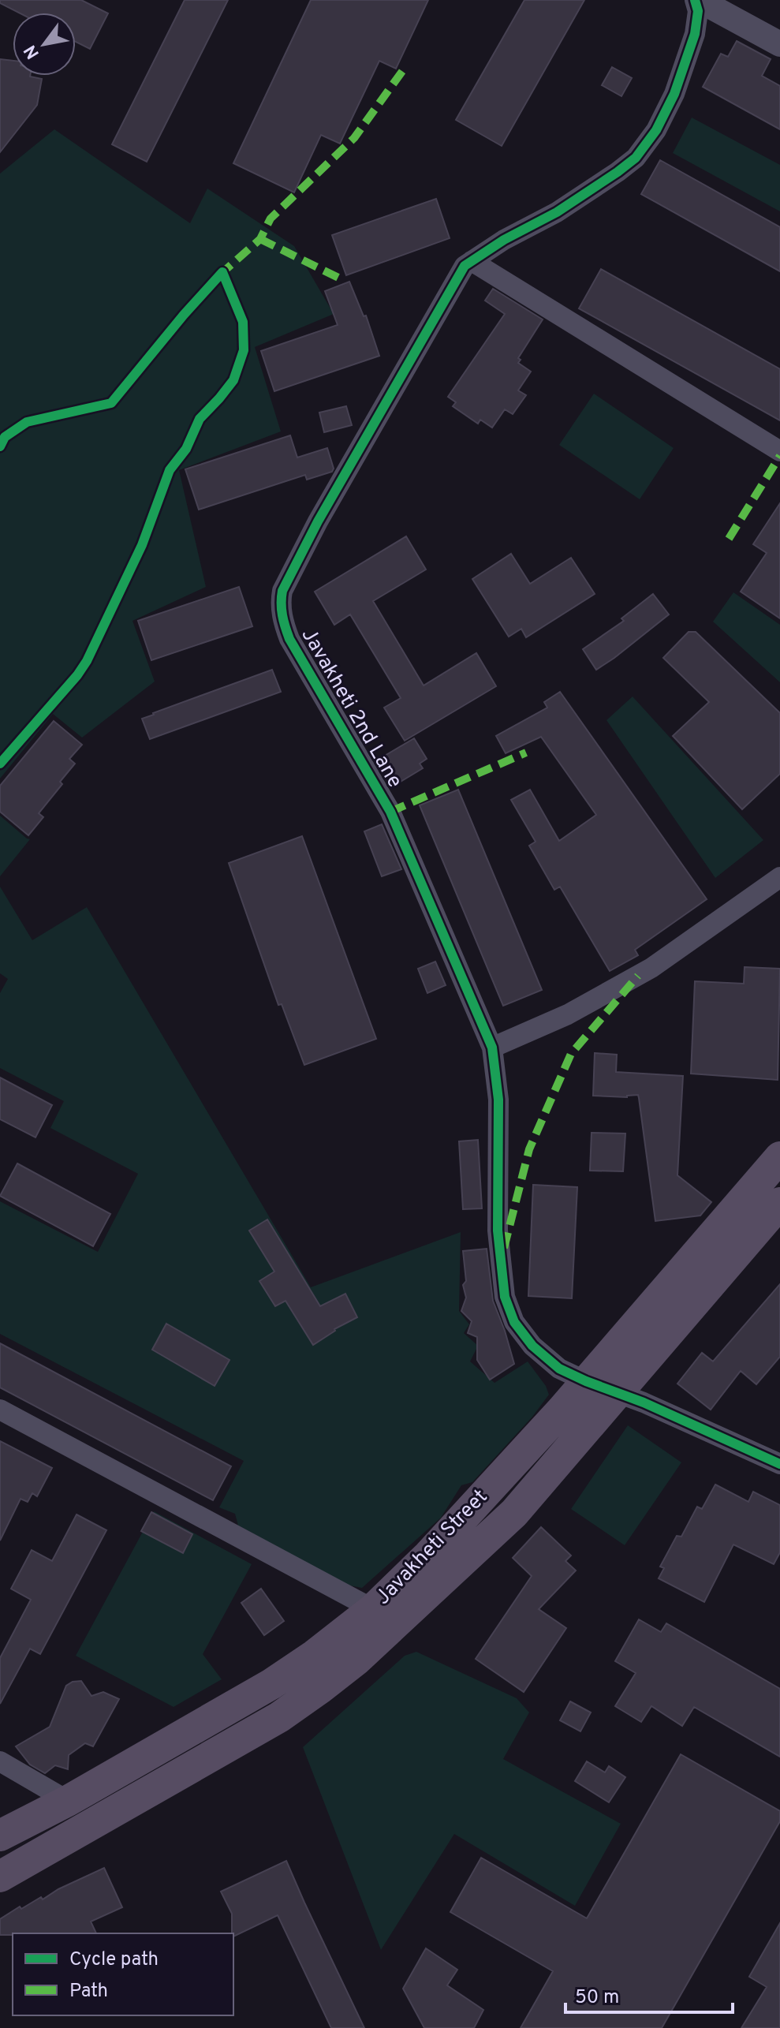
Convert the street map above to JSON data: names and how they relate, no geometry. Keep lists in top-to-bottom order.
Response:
{
  "streets": {
    "main road": ["Javakheti Street"],
    "street": ["Javakheti 2nd Lane"]
  },
  "crossings": [
    ["Javakheti 2nd Lane", "Javakheti Street"]
  ],
  "legend": ["Cycle path", "Path"],
  "scale_bar": "50 m",
  "north": "bottom left"
}
